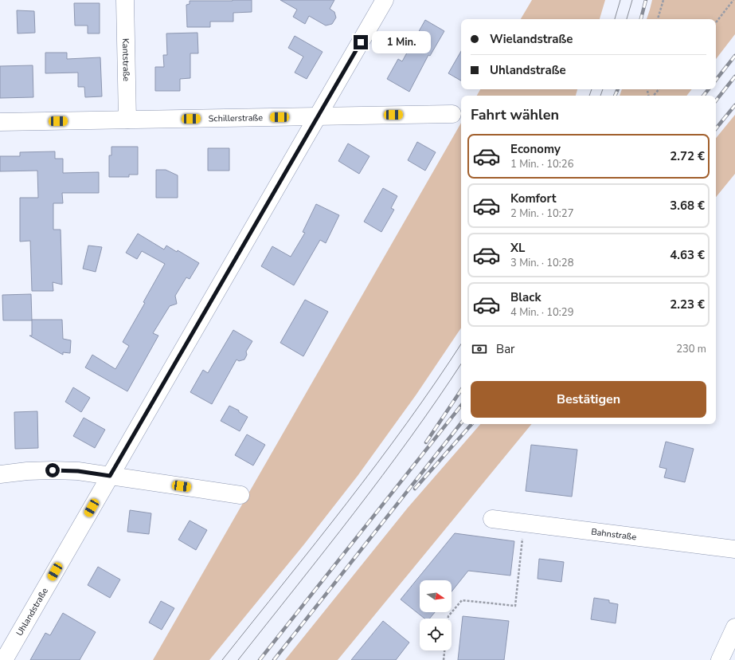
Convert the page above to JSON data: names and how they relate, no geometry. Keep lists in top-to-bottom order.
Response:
{
  "streets": {
    "street": [
      "Kantstraße",
      "Schillerstraße",
      "Bahnstraße",
      "Uhlandstraße"
    ]
  },
  "crossings": [
    ["Kantstraße", "Schillerstraße"],
    ["Schillerstraße", "Uhlandstraße"]
  ],
  "north": "right",
  "page": {
    "banner": ["Wielandstraße", "Uhlandstraße"],
    "bubble": "1 Min.",
    "heading": "Fahrt wählen",
    "list": [
      {
        "name": "Economy",
        "note": "1 Min. · 10:26",
        "value": "2.72 €"
      },
      {
        "name": "Komfort",
        "note": "2 Min. · 10:27",
        "value": "3.68 €"
      },
      {
        "name": "XL",
        "note": "3 Min. · 10:28",
        "value": "4.63 €"
      },
      {
        "name": "Black",
        "note": "4 Min. · 10:29",
        "value": "2.23 €"
      }
    ],
    "pay": ["Bar", "230 m"],
    "buttons": "Bestätigen"
  }
}
